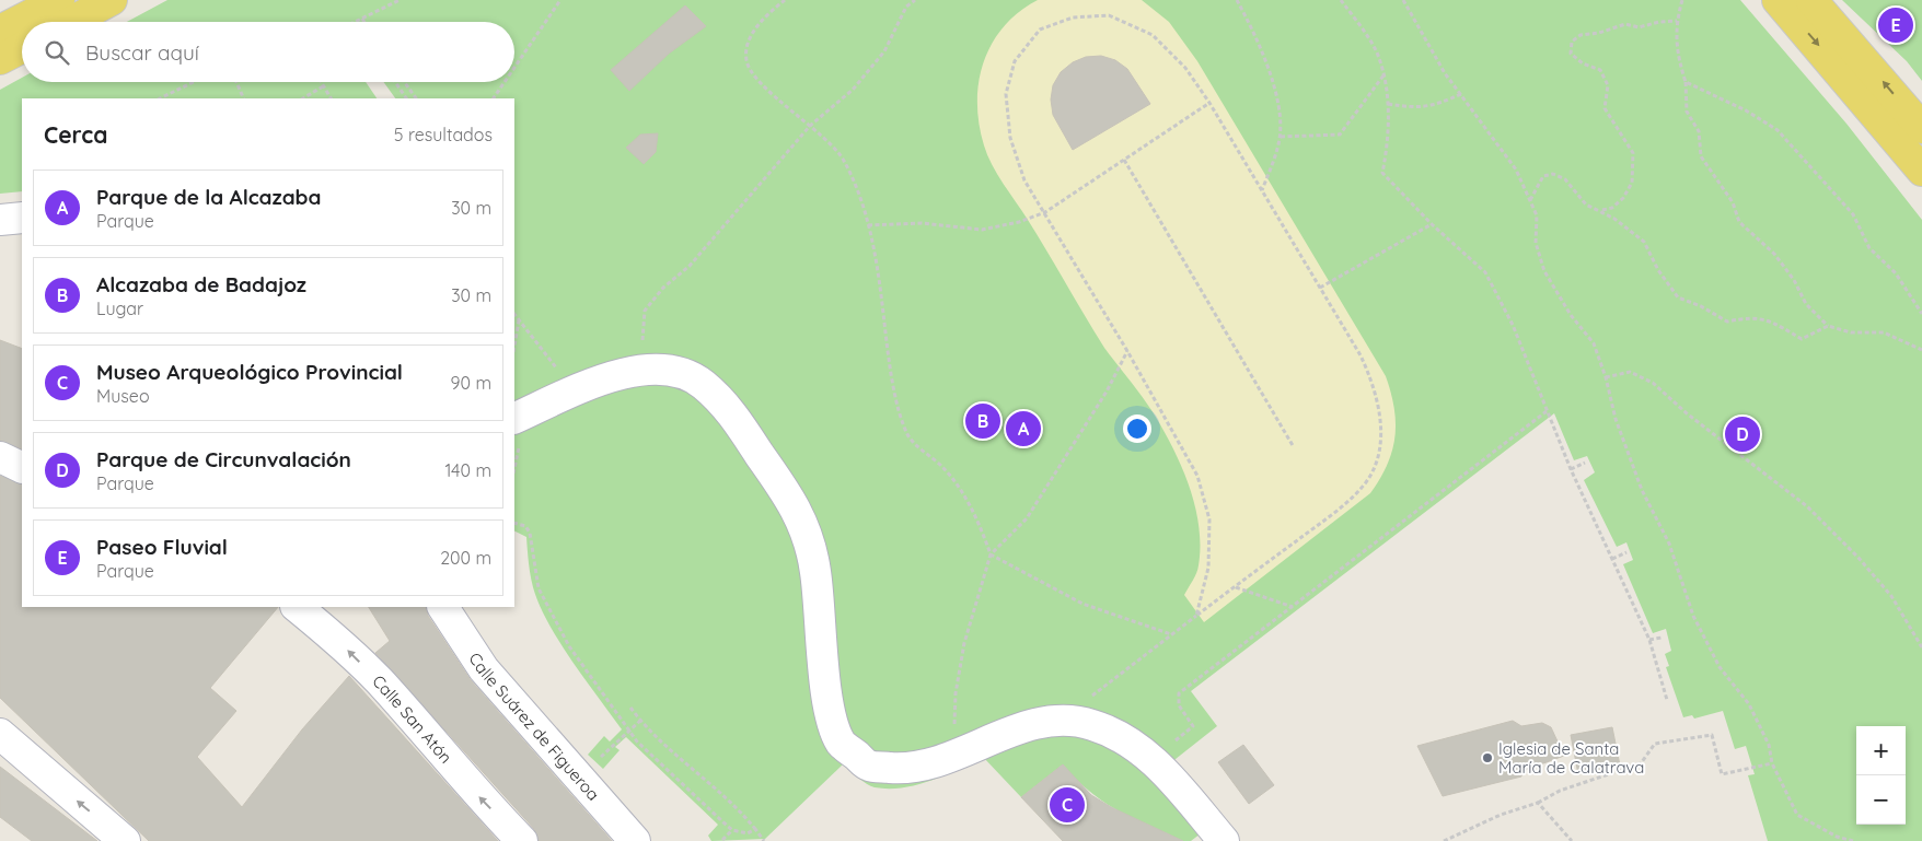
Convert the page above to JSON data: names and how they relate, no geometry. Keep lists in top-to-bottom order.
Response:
{
  "streets": {
    "street": ["Calle San Atón", "Calle Suárez de Figueroa"]
  },
  "one_way": ["Calle San Atón"],
  "places": ["Iglesia de Santa María de Calatrava"],
  "page": {
    "pins": [
      "E",
      "B",
      "A",
      "D",
      "C"
    ],
    "search": "Buscar aquí",
    "heading": ["Cerca", "5 resultados"],
    "list": [
      {
        "mark": "A",
        "name": "Parque de la Alcazaba",
        "note": "Parque",
        "value": "30 m"
      },
      {
        "mark": "B",
        "name": "Alcazaba de Badajoz",
        "note": "Lugar",
        "value": "30 m"
      },
      {
        "mark": "C",
        "name": "Museo Arqueológico Provincial",
        "note": "Museo",
        "value": "90 m"
      },
      {
        "mark": "D",
        "name": "Parque de Circunvalación",
        "note": "Parque",
        "value": "140 m"
      },
      {
        "mark": "E",
        "name": "Paseo Fluvial",
        "note": "Parque",
        "value": "200 m"
      }
    ],
    "map_buttons": ["+", "−"]
  }
}
